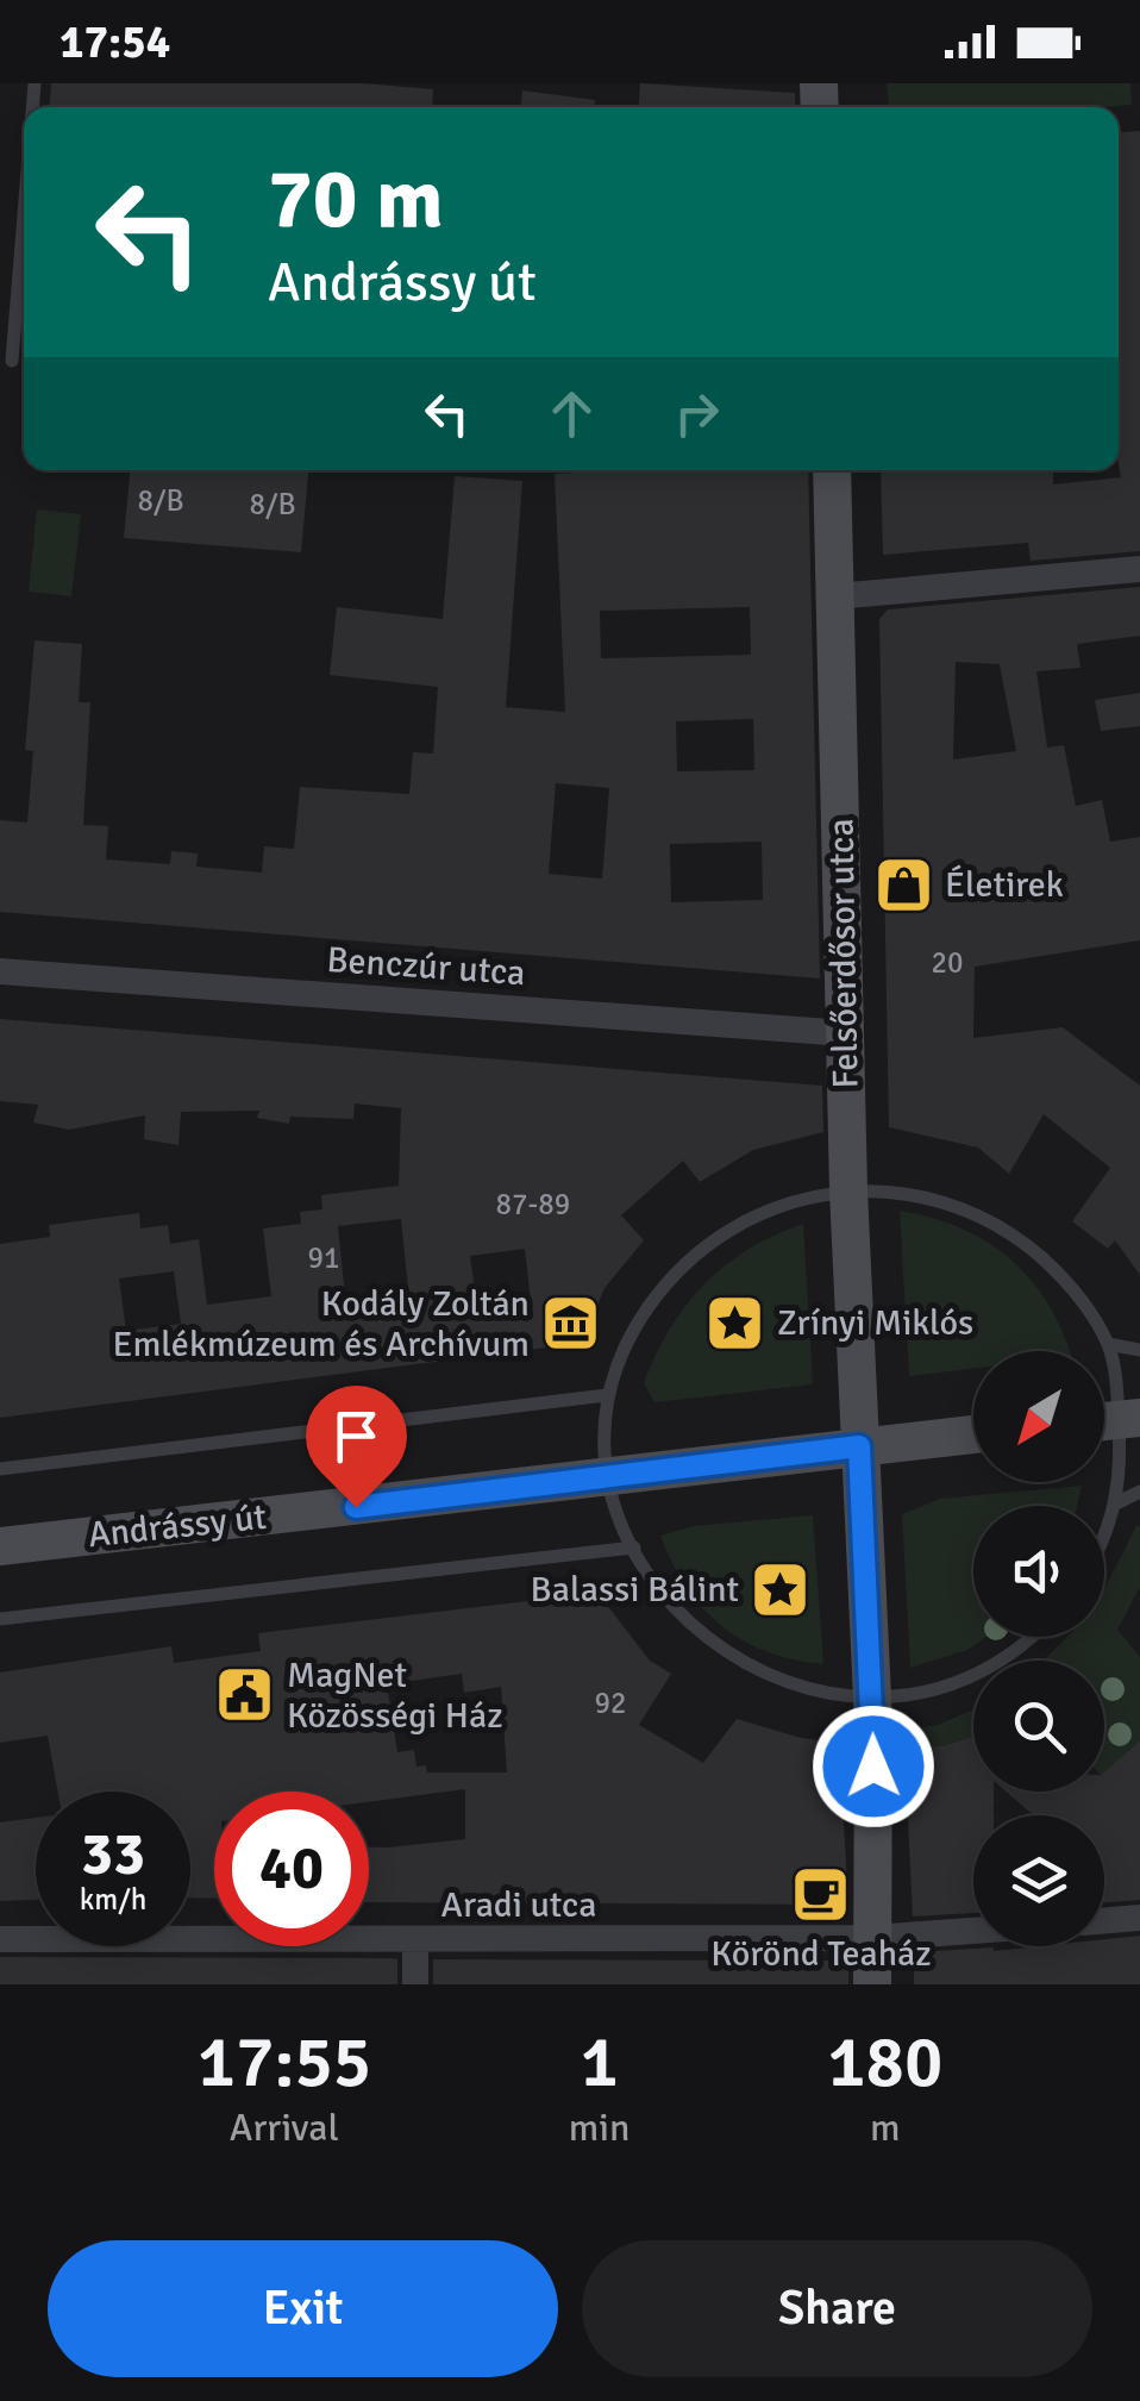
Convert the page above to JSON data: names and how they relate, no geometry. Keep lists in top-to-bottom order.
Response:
{
  "streets": {
    "street": [
      "Felsőerdősor utca",
      "Benczúr utca",
      "Andrássy út",
      "Aradi utca"
    ]
  },
  "crossings": [
    ["Felsőerdősor utca", "Benczúr utca"],
    ["Felsőerdősor utca", "Andrássy út"],
    ["Felsőerdősor utca", "Aradi utca"]
  ],
  "places": {
    "shop": ["Életirek"],
    "place": ["Zrínyi Miklós", "Balassi Bálint"],
    "museum": ["Kodály Zoltán Emlékmúzeum és Archívum"],
    "public building": ["MagNet Közösségi Ház"],
    "cafe": ["Körönd Teaház"]
  },
  "house_numbers": [
    "8/B",
    "8/B",
    "20",
    "87-89",
    "91",
    "92"
  ],
  "north": "bottom left",
  "page": {
    "status": "17:54",
    "turn": ["70 m", "Andrássy út"],
    "speed": "33 km/h",
    "limit": "40",
    "eta": [
      "17:55",
      "Arrival",
      "1",
      "min",
      "180",
      "m"
    ],
    "buttons": ["Exit", "Share"]
  }
}
